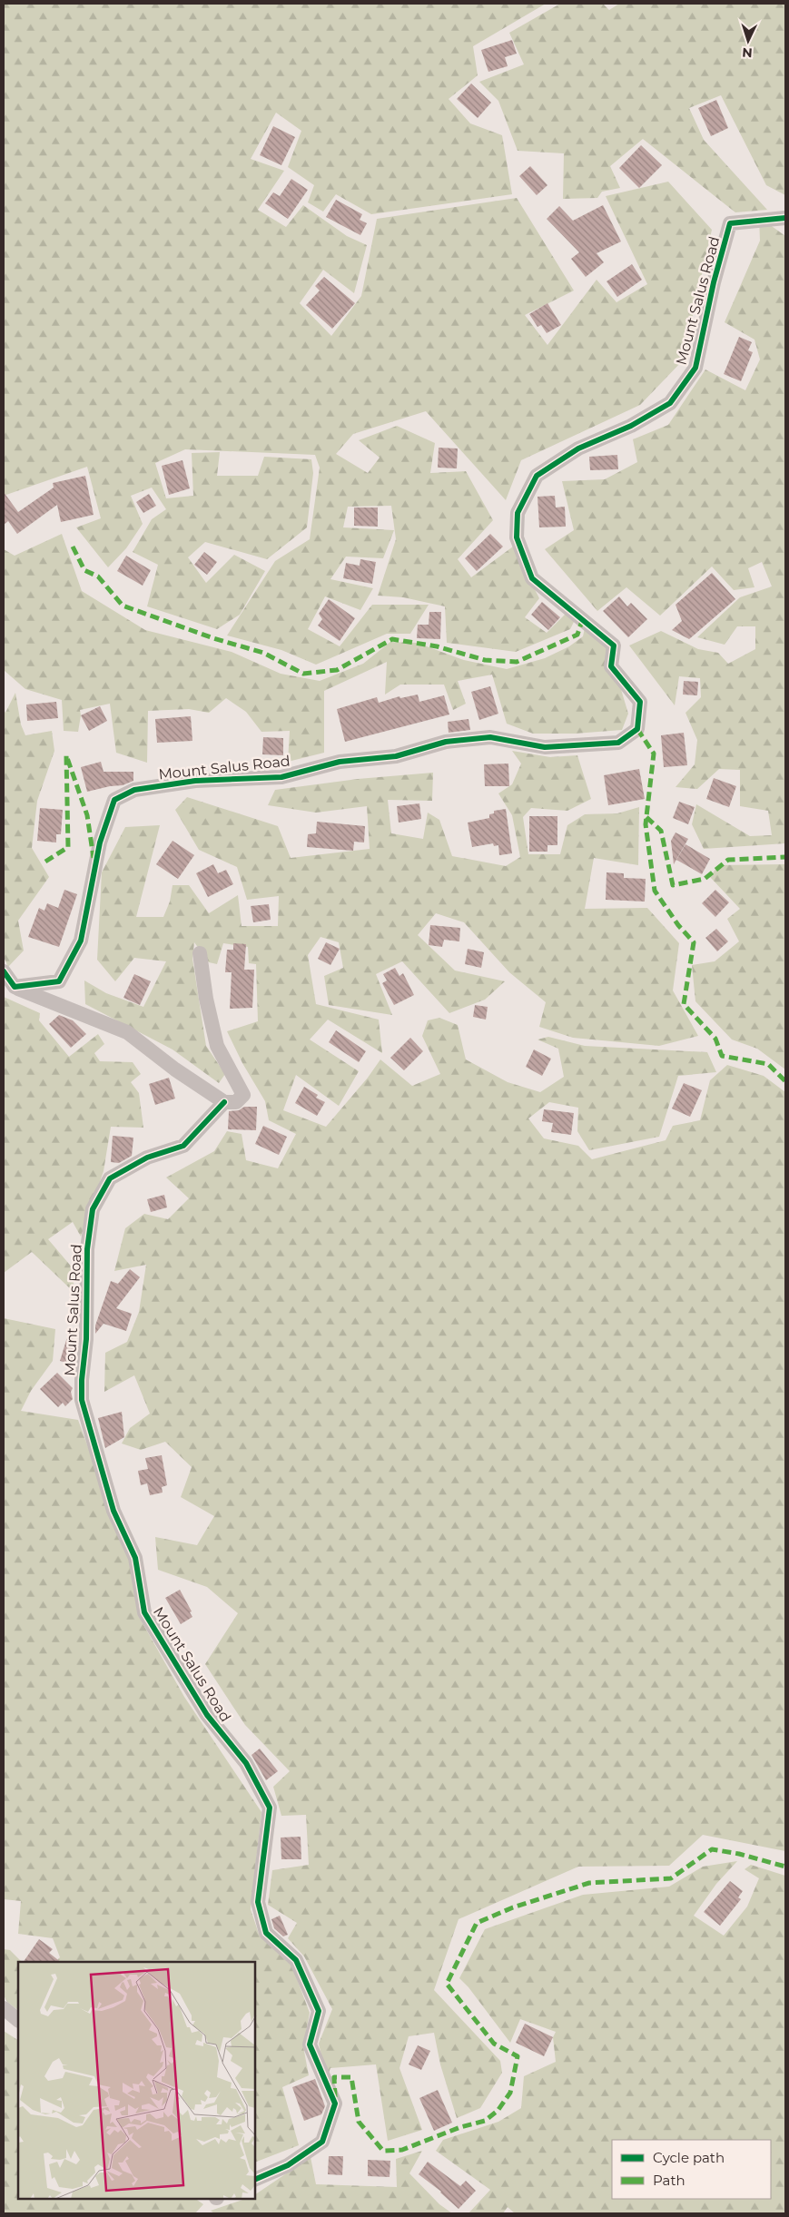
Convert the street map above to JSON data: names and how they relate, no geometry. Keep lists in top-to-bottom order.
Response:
{
  "streets": {
    "street": ["Mount Salus Road"]
  },
  "legend": ["Cycle path", "Path"],
  "north": "bottom"
}
